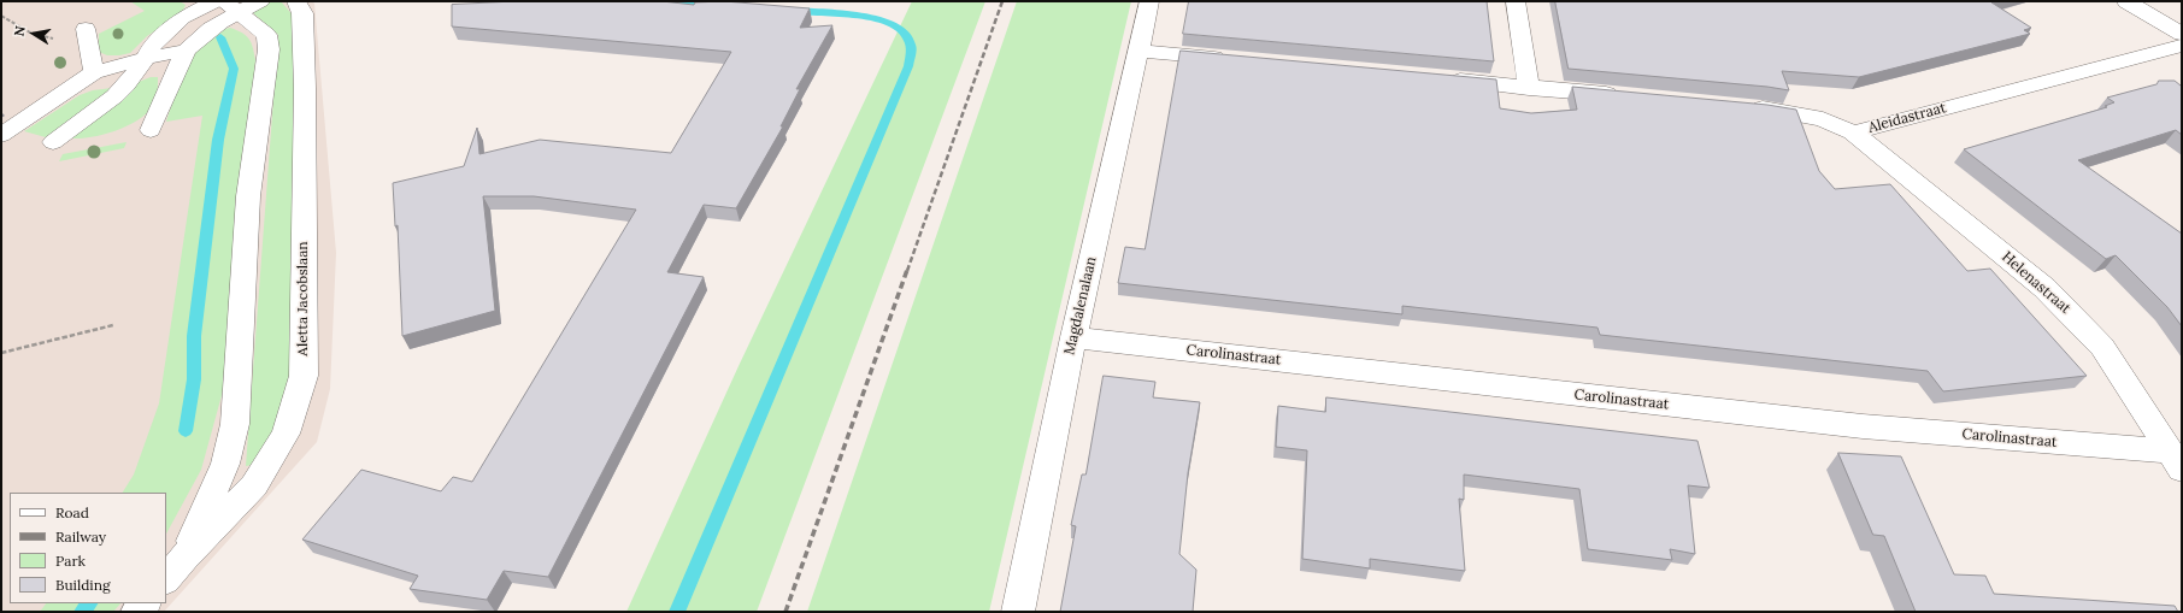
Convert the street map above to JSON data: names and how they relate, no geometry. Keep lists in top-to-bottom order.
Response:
{
  "streets": {
    "street": [
      "Aleidastraat",
      "Helenastraat",
      "Aletta Jacobslaan",
      "Magdalenalaan",
      "Carolinastraat"
    ]
  },
  "crossings": [
    ["Aleidastraat", "Helenastraat"],
    ["Helenastraat", "Carolinastraat"],
    ["Magdalenalaan", "Carolinastraat"]
  ],
  "legend": [
    "Road",
    "Railway",
    "Park",
    "Building"
  ],
  "north": "left"
}
